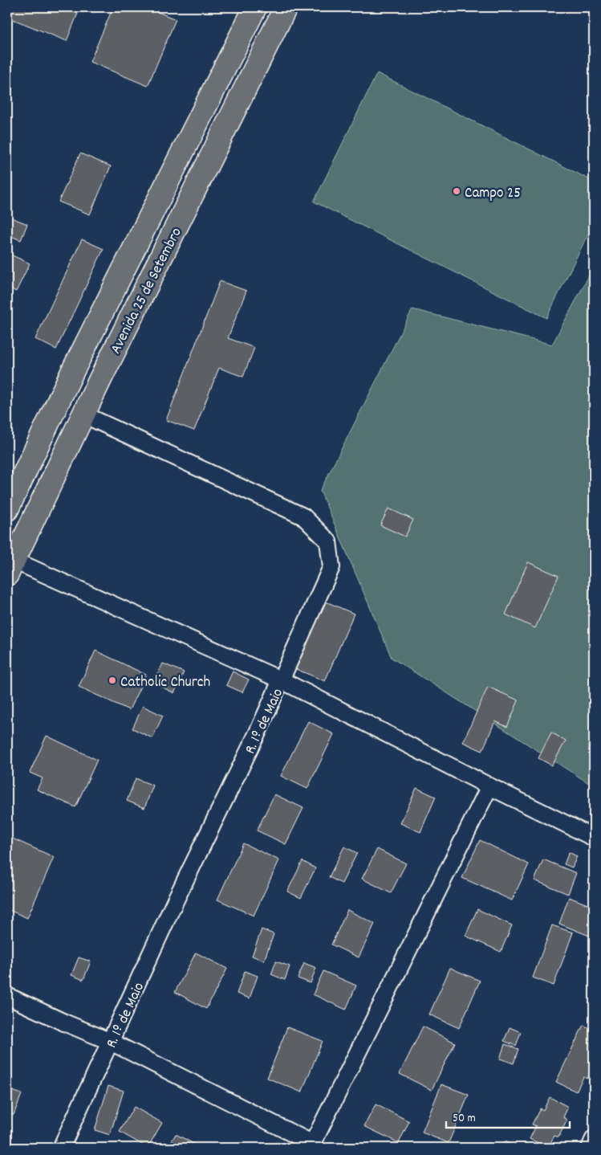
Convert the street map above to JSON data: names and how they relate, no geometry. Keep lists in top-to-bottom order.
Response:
{
  "streets": {
    "highway": ["Avenida 25 de Setembro"],
    "street": ["R. 1º de Maio"]
  },
  "crossings": [
    ["Avenida 25 de Setembro", "R. 1º de Maio"]
  ],
  "places": ["Campo 25", "Catholic Church"],
  "scale_bar": "50 m"
}
